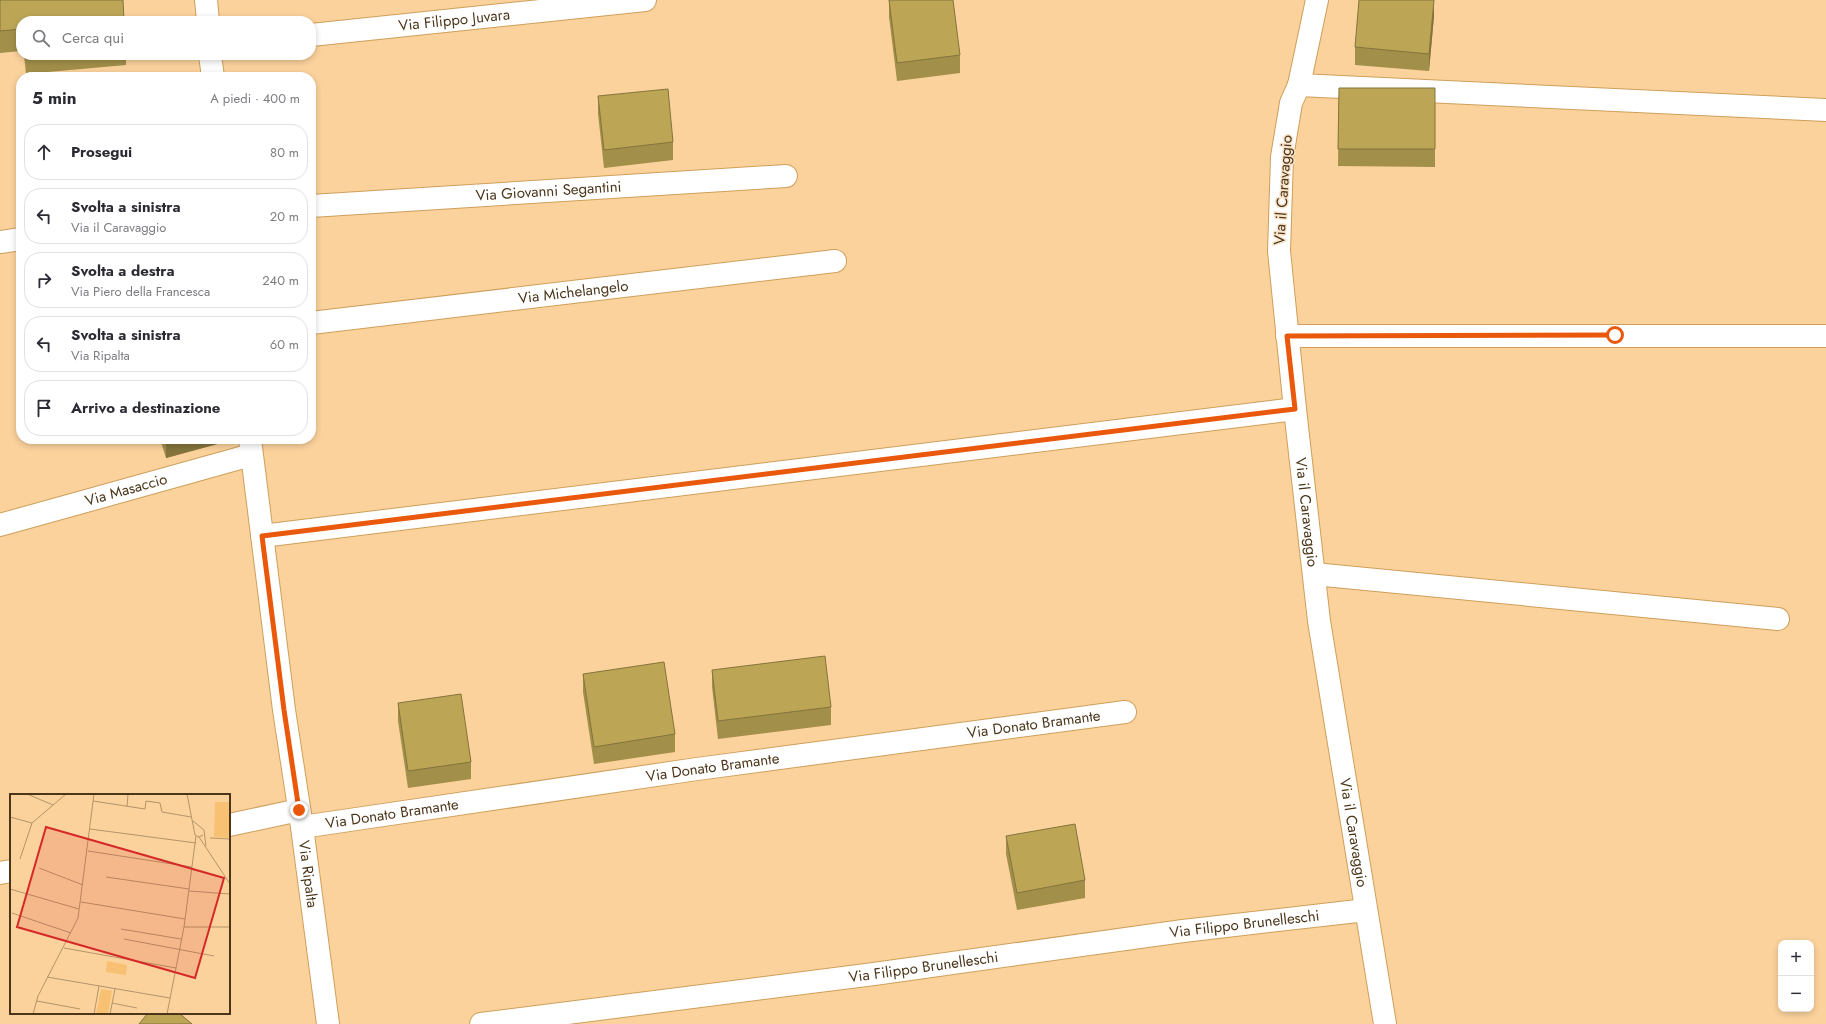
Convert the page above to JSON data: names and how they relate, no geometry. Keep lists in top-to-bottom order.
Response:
{
  "streets": {
    "street": [
      "Via Filippo Juvara",
      "Via il Caravaggio",
      "Via Giovanni Segantini",
      "Via Michelangelo",
      "Via Masaccio",
      "Via Donato Bramante",
      "Via Ripalta",
      "Via Filippo Brunelleschi"
    ]
  },
  "crossings": [
    ["Via il Caravaggio", "Via Filippo Brunelleschi"],
    ["Via Masaccio", "Via Ripalta"],
    ["Via Donato Bramante", "Via Ripalta"]
  ],
  "page": {
    "search": "Cerca qui",
    "heading": ["5 min", "A piedi · 400 m"],
    "list": [
      ["Prosegui", "80 m"],
      ["Svolta a sinistra", "Via il Caravaggio", "20 m"],
      ["Svolta a destra", "Via Piero della Francesca", "240 m"],
      ["Svolta a sinistra", "Via Ripalta", "60 m"],
      "Arrivo a destinazione"
    ],
    "map_buttons": ["+", "−"]
  }
}
